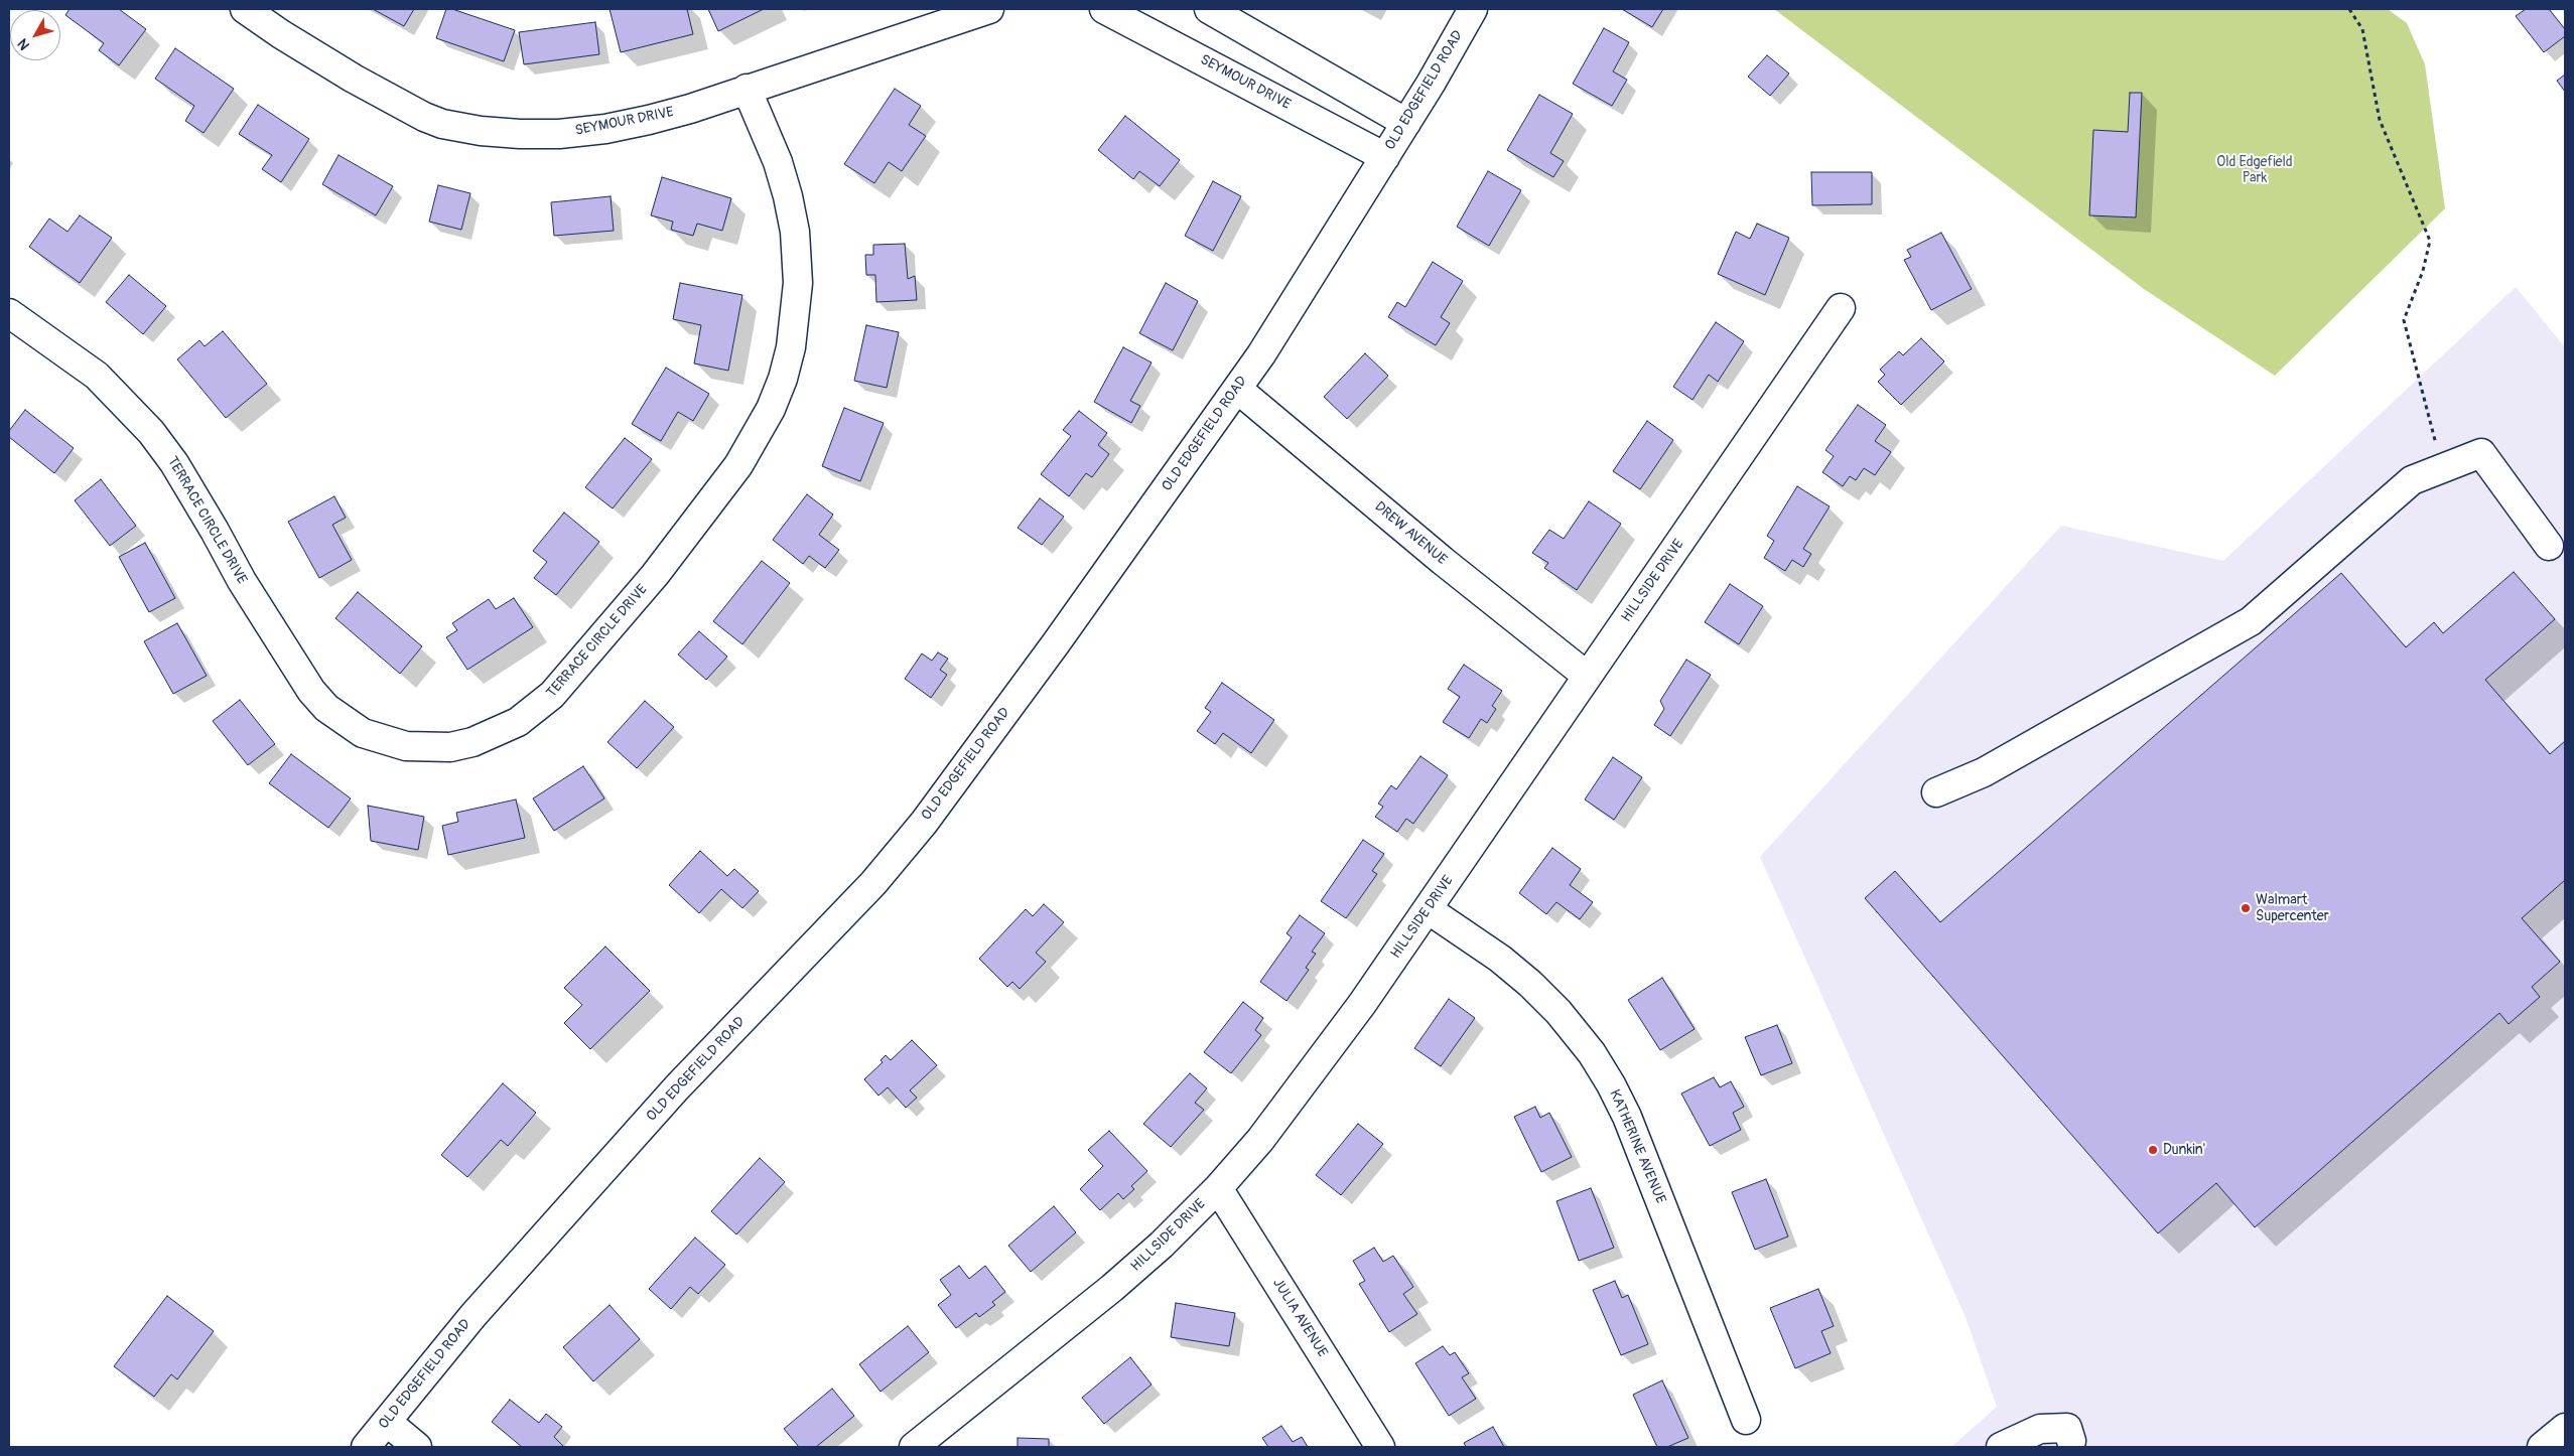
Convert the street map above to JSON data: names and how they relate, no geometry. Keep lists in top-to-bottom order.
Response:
{
  "streets": {
    "street": [
      "SEYMOUR DRIVE",
      "OLD EDGEFIELD ROAD",
      "TERRACE CIRCLE DRIVE",
      "DREW AVENUE",
      "HILLSIDE DRIVE",
      "KATHERINE AVENUE",
      "JULIA AVENUE"
    ]
  },
  "crossings": [
    ["SEYMOUR DRIVE", "OLD EDGEFIELD ROAD"],
    ["SEYMOUR DRIVE", "TERRACE CIRCLE DRIVE"],
    ["OLD EDGEFIELD ROAD", "DREW AVENUE"],
    ["DREW AVENUE", "HILLSIDE DRIVE"],
    ["HILLSIDE DRIVE", "KATHERINE AVENUE"],
    ["HILLSIDE DRIVE", "JULIA AVENUE"]
  ],
  "parks": ["Old Edgefield Park"],
  "places": ["Walmart Supercenter", "Dunkin'"],
  "north": "bottom left"
}
